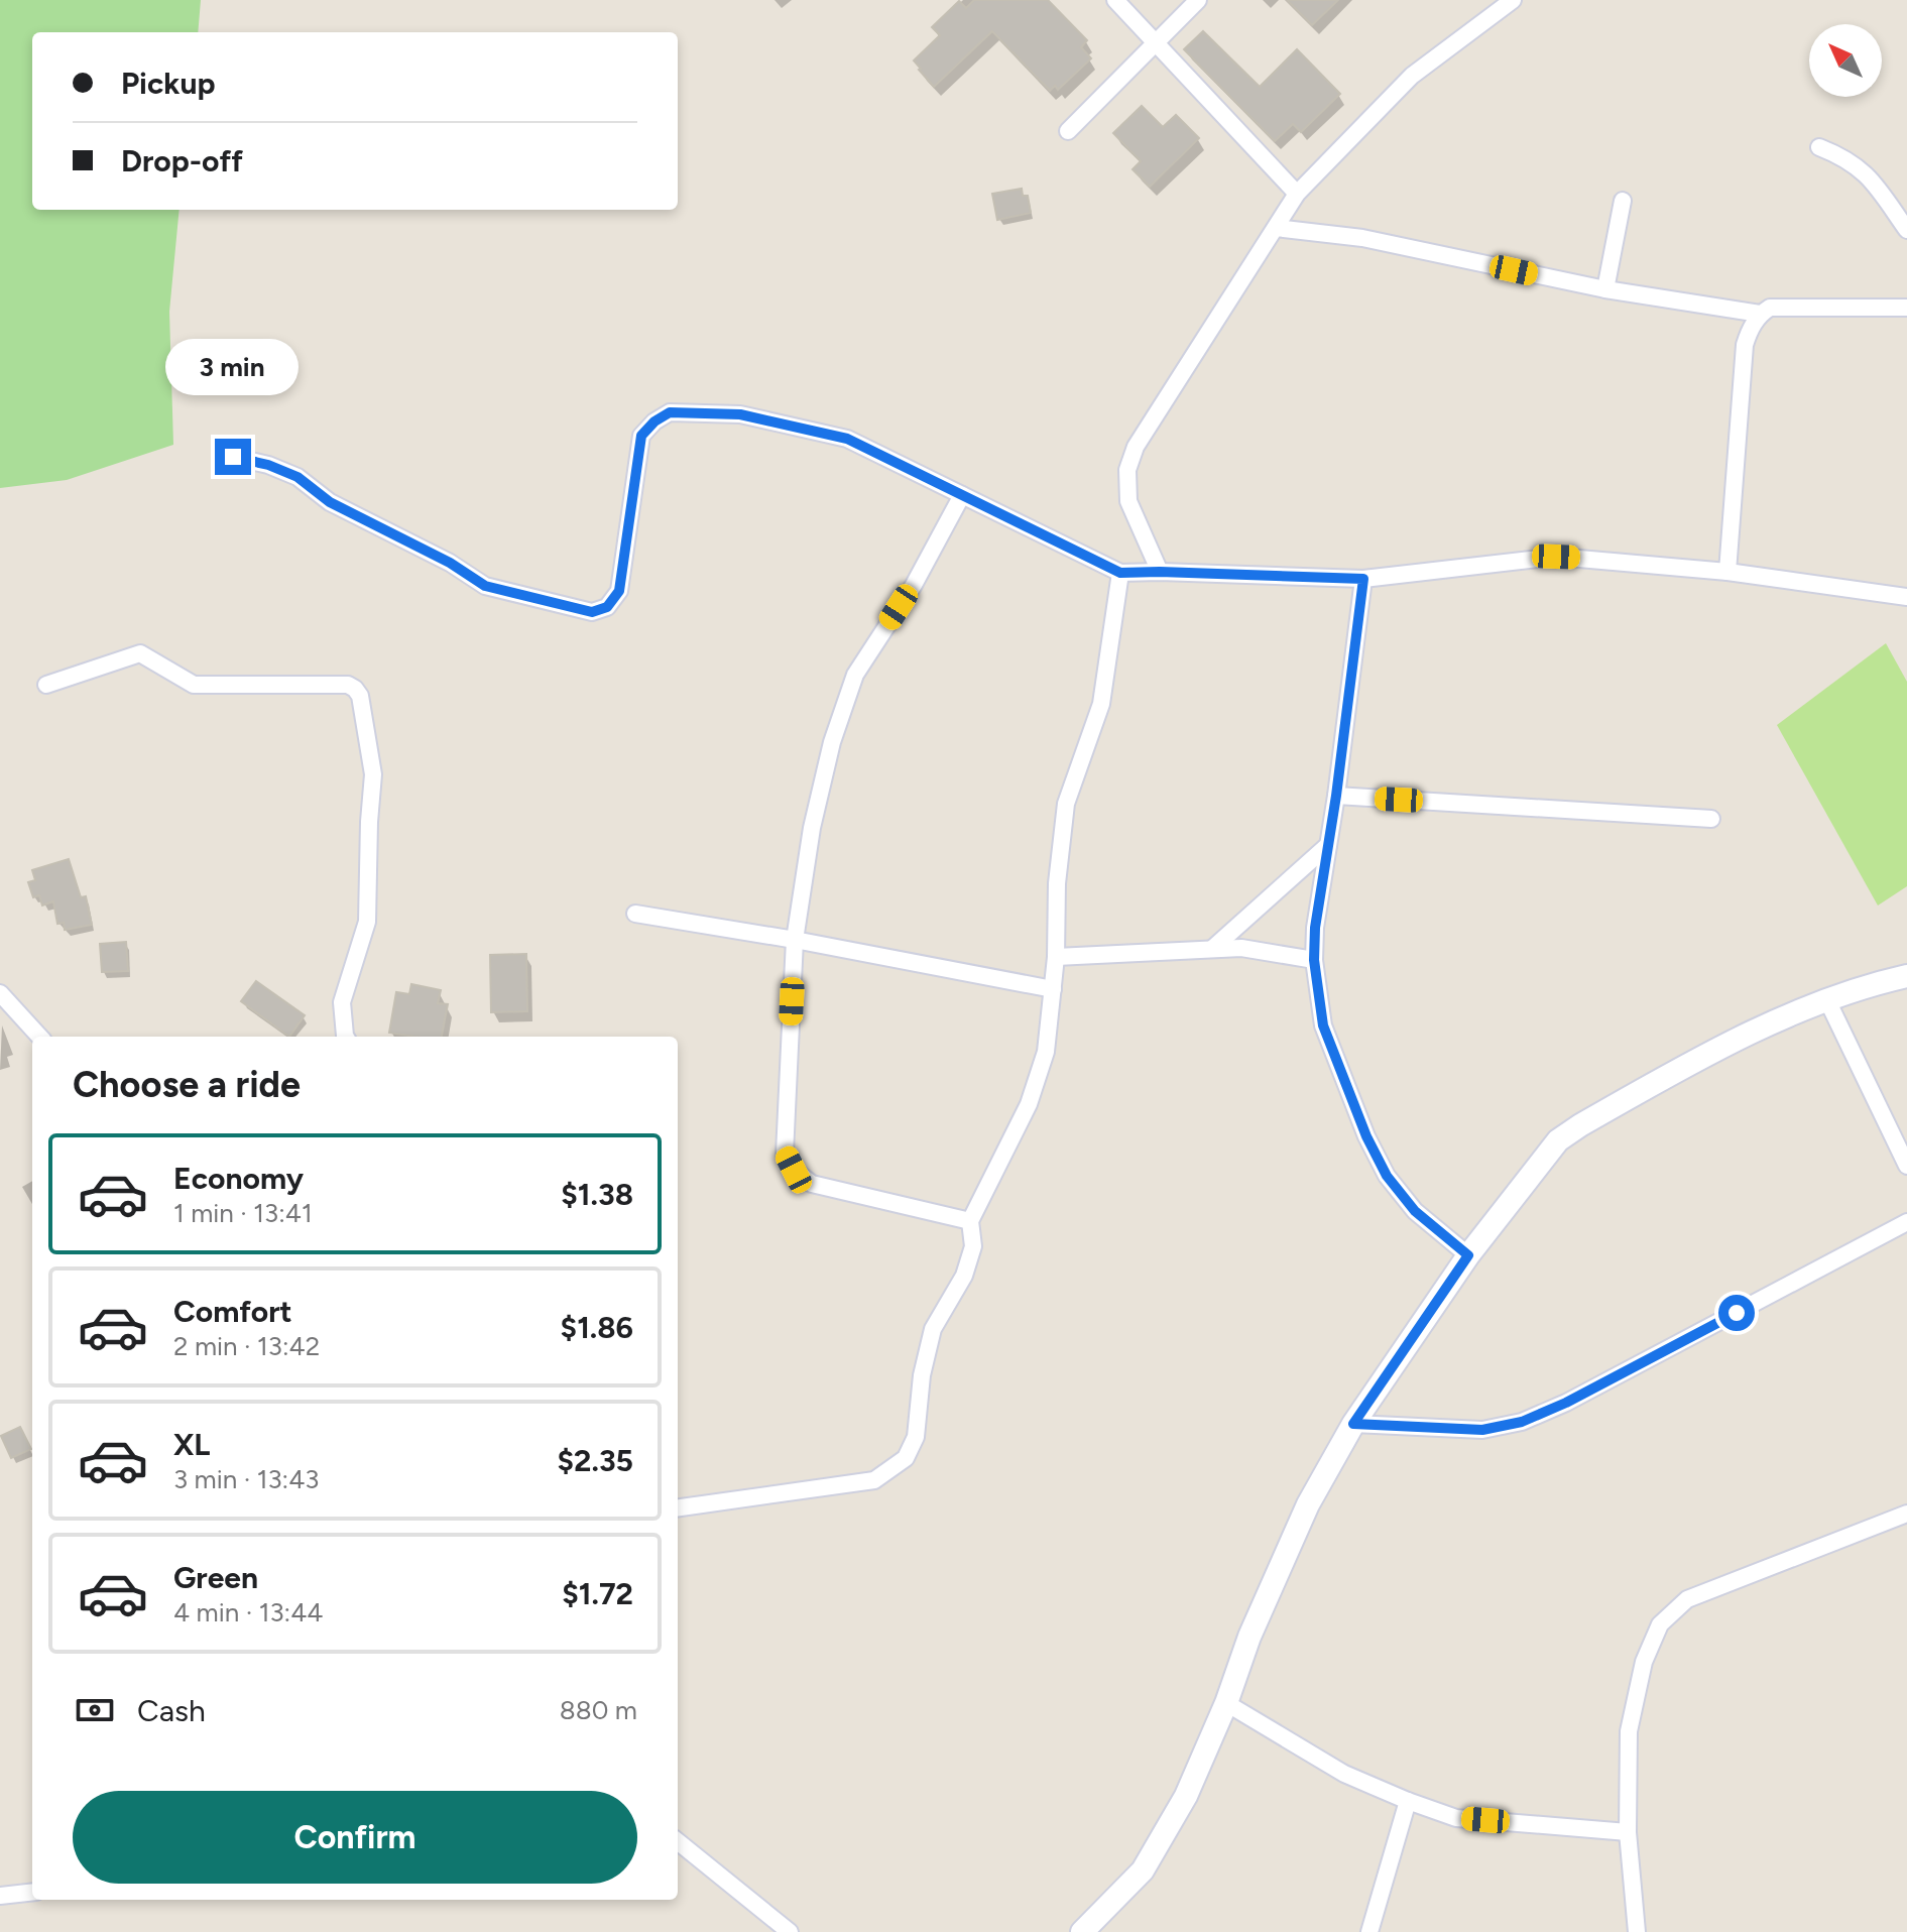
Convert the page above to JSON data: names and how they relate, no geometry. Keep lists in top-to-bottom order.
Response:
{
  "north": "top left",
  "page": {
    "banner": ["Pickup", "Drop-off"],
    "bubble": "3 min",
    "heading": "Choose a ride",
    "list": [
      {
        "name": "Economy",
        "note": "1 min · 13:41",
        "value": "$1.38"
      },
      {
        "name": "Comfort",
        "note": "2 min · 13:42",
        "value": "$1.86"
      },
      {
        "name": "XL",
        "note": "3 min · 13:43",
        "value": "$2.35"
      },
      {
        "name": "Green",
        "note": "4 min · 13:44",
        "value": "$1.72"
      }
    ],
    "pay": ["Cash", "880 m"],
    "buttons": "Confirm"
  }
}
